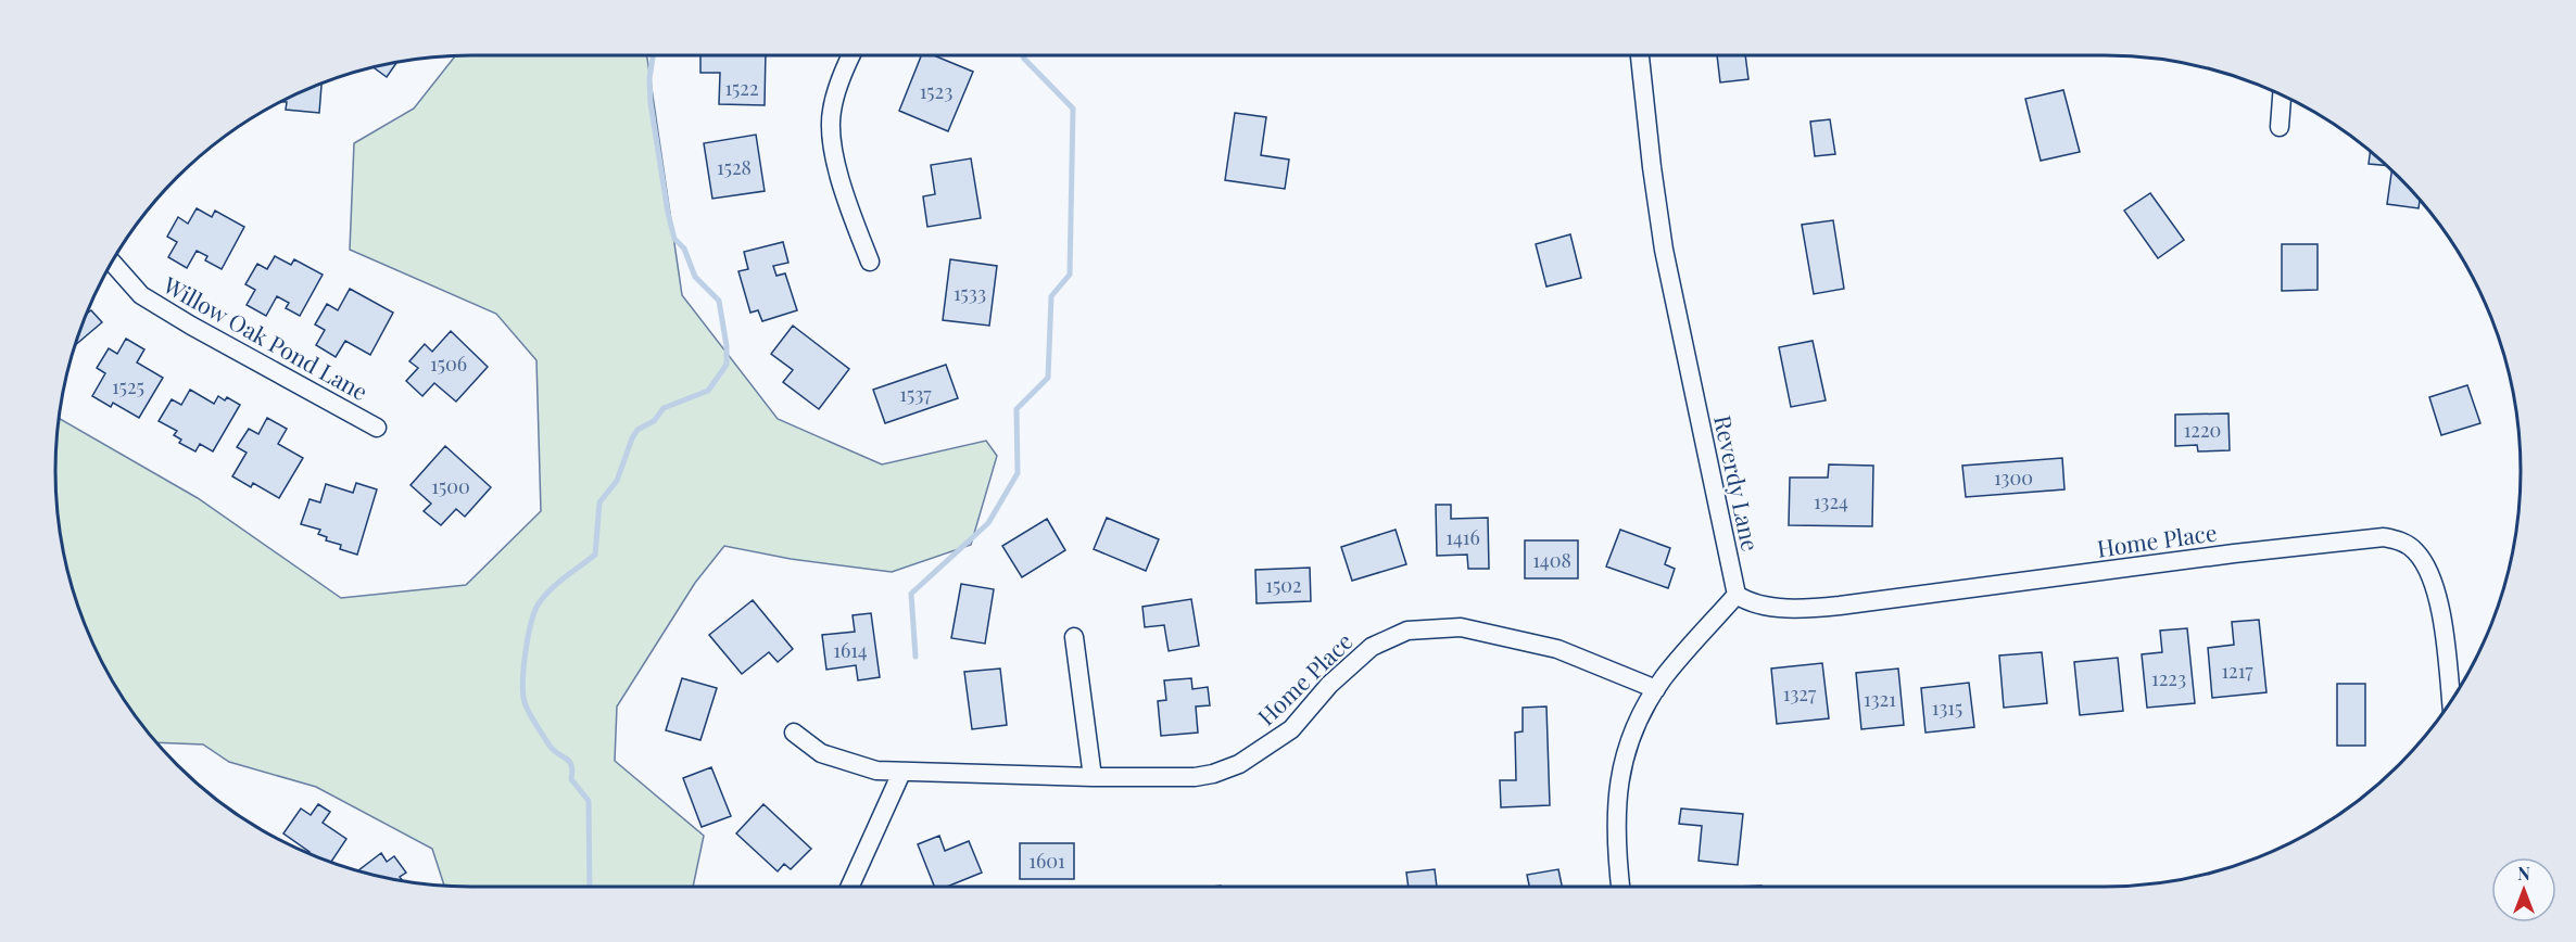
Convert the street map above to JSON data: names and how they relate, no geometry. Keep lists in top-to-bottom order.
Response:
{
  "streets": {
    "street": ["Willow Oak Pond Lane", "Reverdy Lane", "Home Place"]
  },
  "crossings": [
    ["Reverdy Lane", "Home Place"]
  ],
  "house_numbers": [
    "1522",
    "1523",
    "1528",
    "1533",
    "1506",
    "1525",
    "1537",
    "1220",
    "1300",
    "1500",
    "1324",
    "1416",
    "1408",
    "1502",
    "1614",
    "1217",
    "1223",
    "1327",
    "1321",
    "1315",
    "1601"
  ],
  "north": "top"
}
